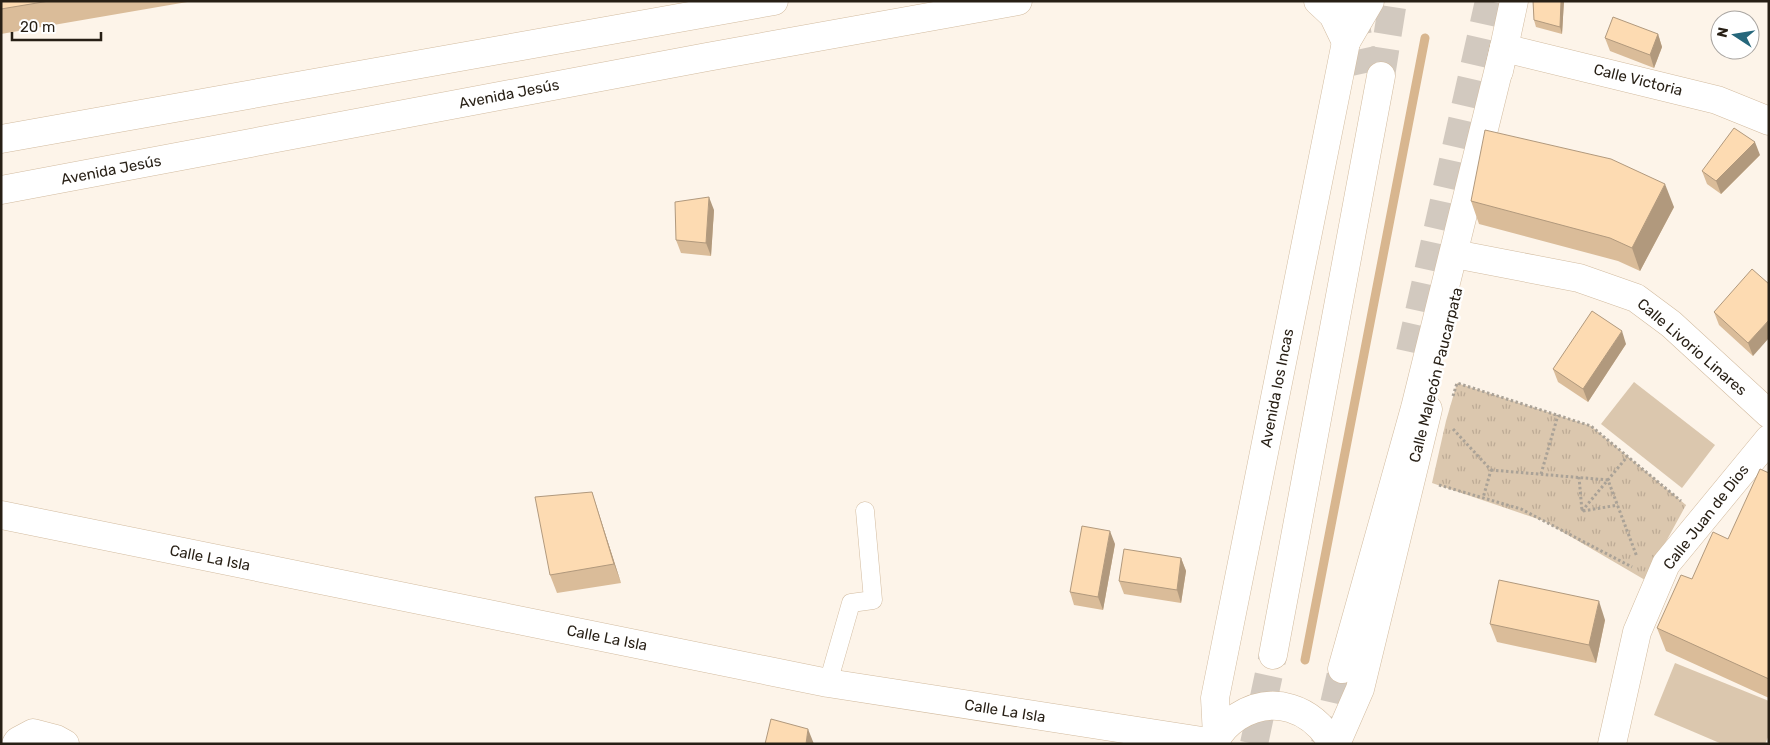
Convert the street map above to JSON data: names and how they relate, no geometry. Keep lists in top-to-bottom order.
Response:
{
  "streets": {
    "street": [
      "Calle Victoria",
      "Avenida Jesús",
      "Calle Livorio Linares",
      "Calle Malecón Paucarpata",
      "Avenida los Incas",
      "Calle Juan de Dios",
      "Calle La Isla"
    ]
  },
  "crossings": [
    ["Calle Victoria", "Calle Malecón Paucarpata"],
    ["Calle Livorio Linares", "Calle Malecón Paucarpata"],
    ["Avenida los Incas", "Calle La Isla"]
  ],
  "scale_bar": "20 m",
  "north": "left"
}
